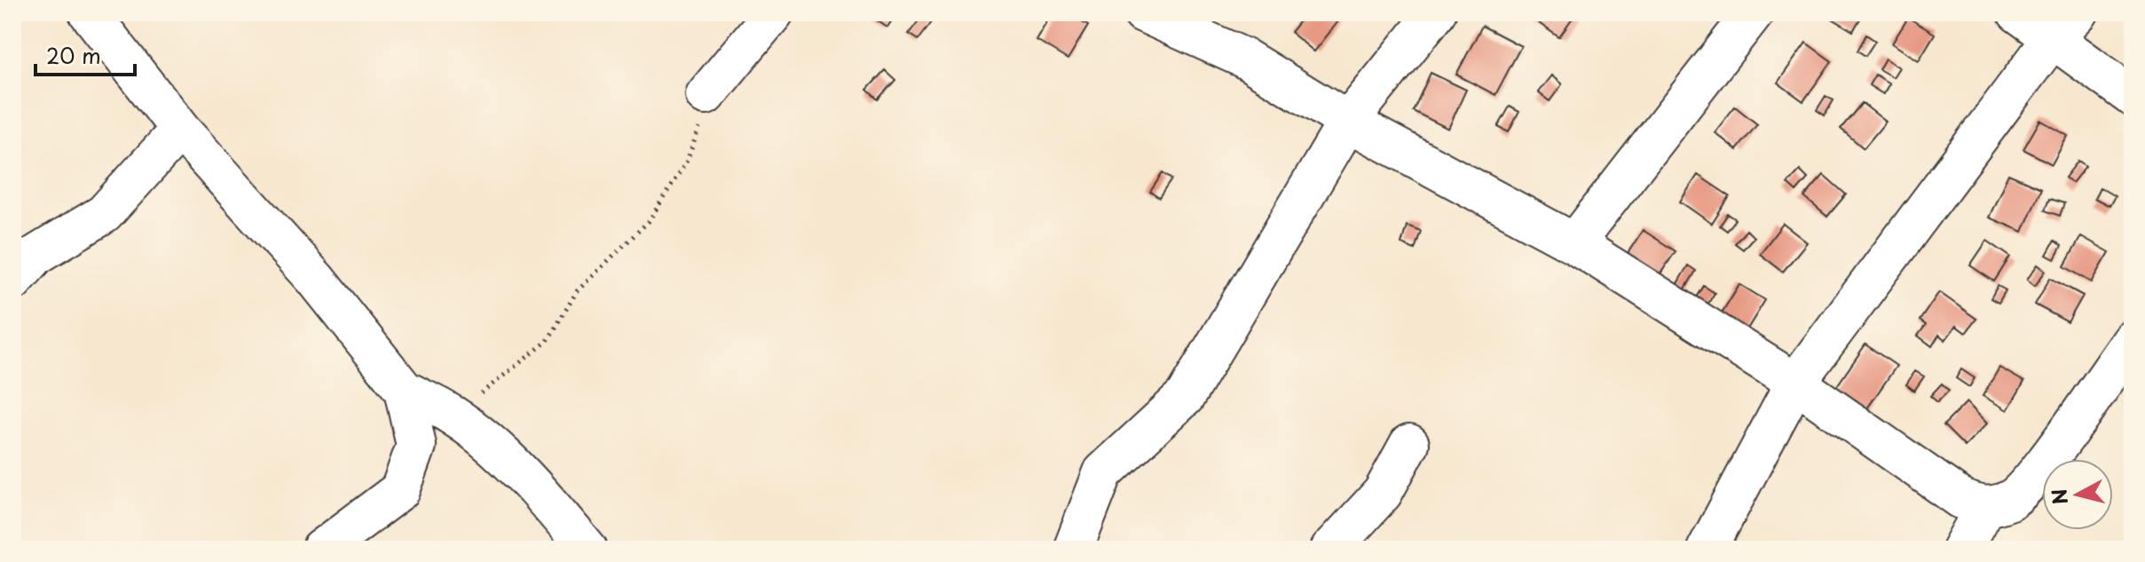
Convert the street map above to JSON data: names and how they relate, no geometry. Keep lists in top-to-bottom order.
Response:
{
  "scale_bar": "20 m",
  "north": "left"
}
